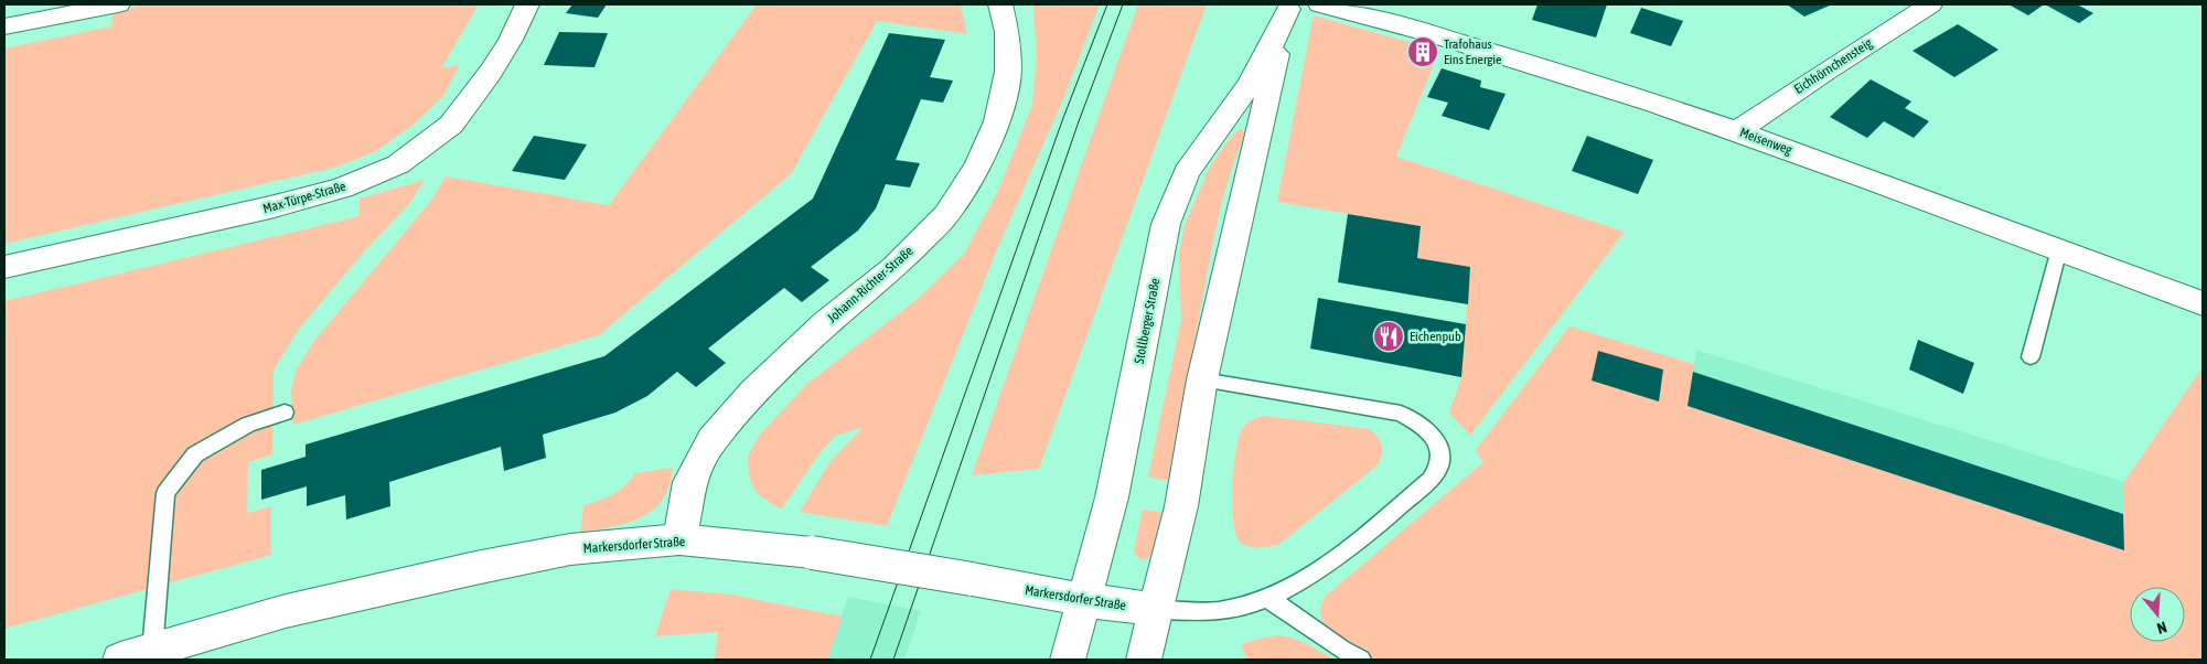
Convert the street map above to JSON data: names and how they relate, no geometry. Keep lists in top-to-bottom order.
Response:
{
  "streets": {
    "street": [
      "Eichhörnchensteig",
      "Meisenweg",
      "Max-Türpe-Straße",
      "Johann-Richter-Straße",
      "Stollberger Straße",
      "Markersdorfer Straße"
    ]
  },
  "crossings": [
    ["Eichhörnchensteig", "Meisenweg"],
    ["Johann-Richter-Straße", "Markersdorfer Straße"],
    ["Stollberger Straße", "Markersdorfer Straße"]
  ],
  "places": {
    "building": ["Trafohaus Eins Energie"],
    "restaurant": ["Eichenpub"]
  },
  "north": "bottom"
}
